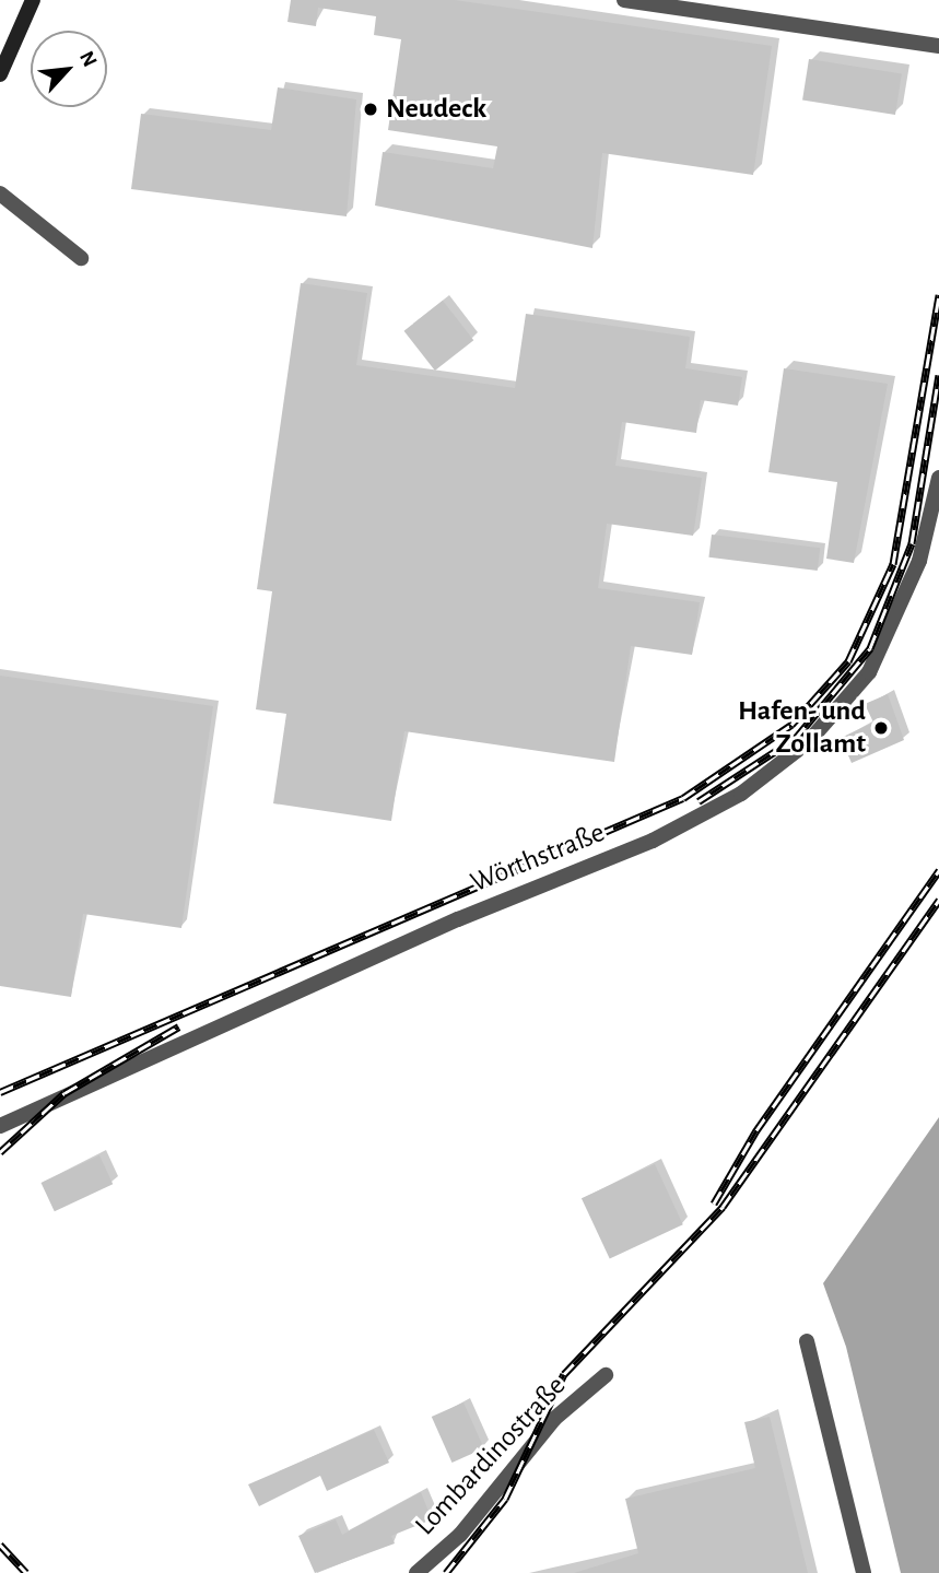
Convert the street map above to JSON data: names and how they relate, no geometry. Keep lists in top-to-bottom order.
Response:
{
  "streets": {
    "street": ["Wörthstraße", "Lombardinostraße"]
  },
  "places": ["Neudeck", "Hafen- und Zollamt"],
  "north": "top right"
}
